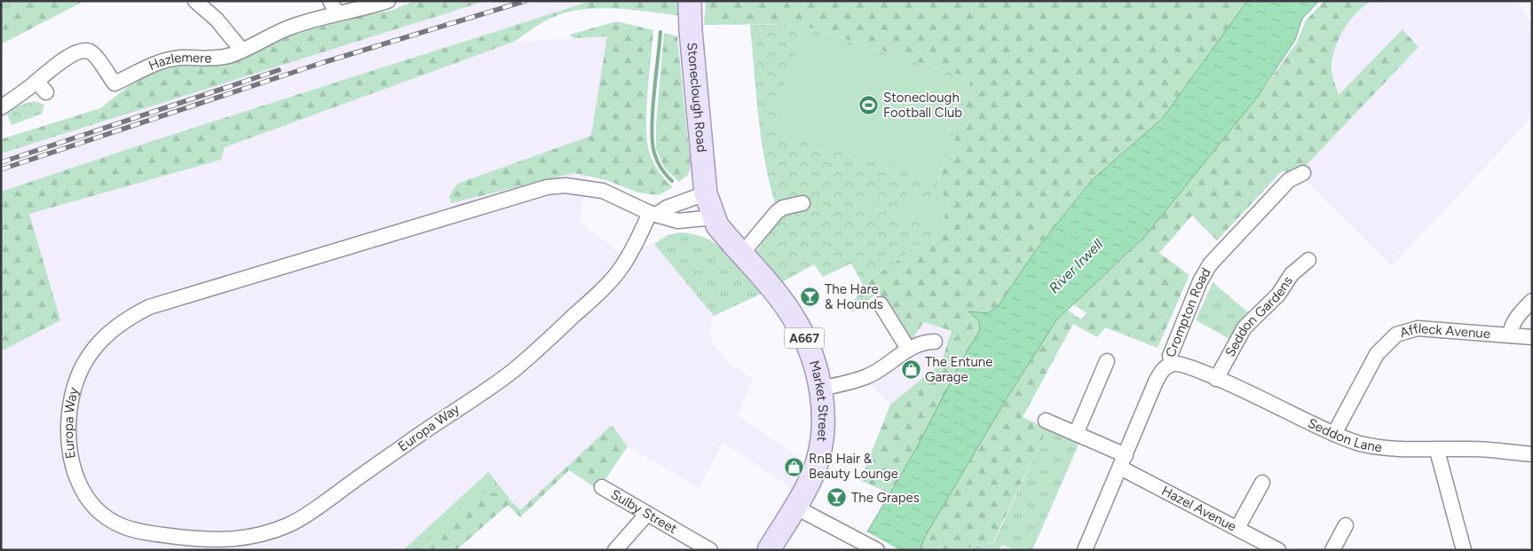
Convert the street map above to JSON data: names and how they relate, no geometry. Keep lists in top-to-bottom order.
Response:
{
  "streets": {
    "main road": ["Stoneclough Road", "A667", "Market Street"],
    "street": [
      "Hazlemere",
      "Crompton Road",
      "Seddon Gardens",
      "Affleck Avenue",
      "Europa Way",
      "Seddon Lane",
      "Hazel Avenue",
      "Sulby Street"
    ]
  },
  "crossings": [
    ["Stoneclough Road", "Market Street"],
    ["Crompton Road", "Seddon Lane"],
    ["Crompton Road", "Hazel Avenue"],
    ["Seddon Gardens", "Seddon Lane"],
    ["Affleck Avenue", "Seddon Lane"],
    ["Market Street", "Europa Way"]
  ],
  "water": ["River Irwell"],
  "places": {
    "sports": ["Stoneclough Football Club"],
    "bar": ["The Hare & Hounds", "The Grapes"],
    "shop": ["The Entune Garage", "RnB Hair & Beauty Lounge"]
  }
}
